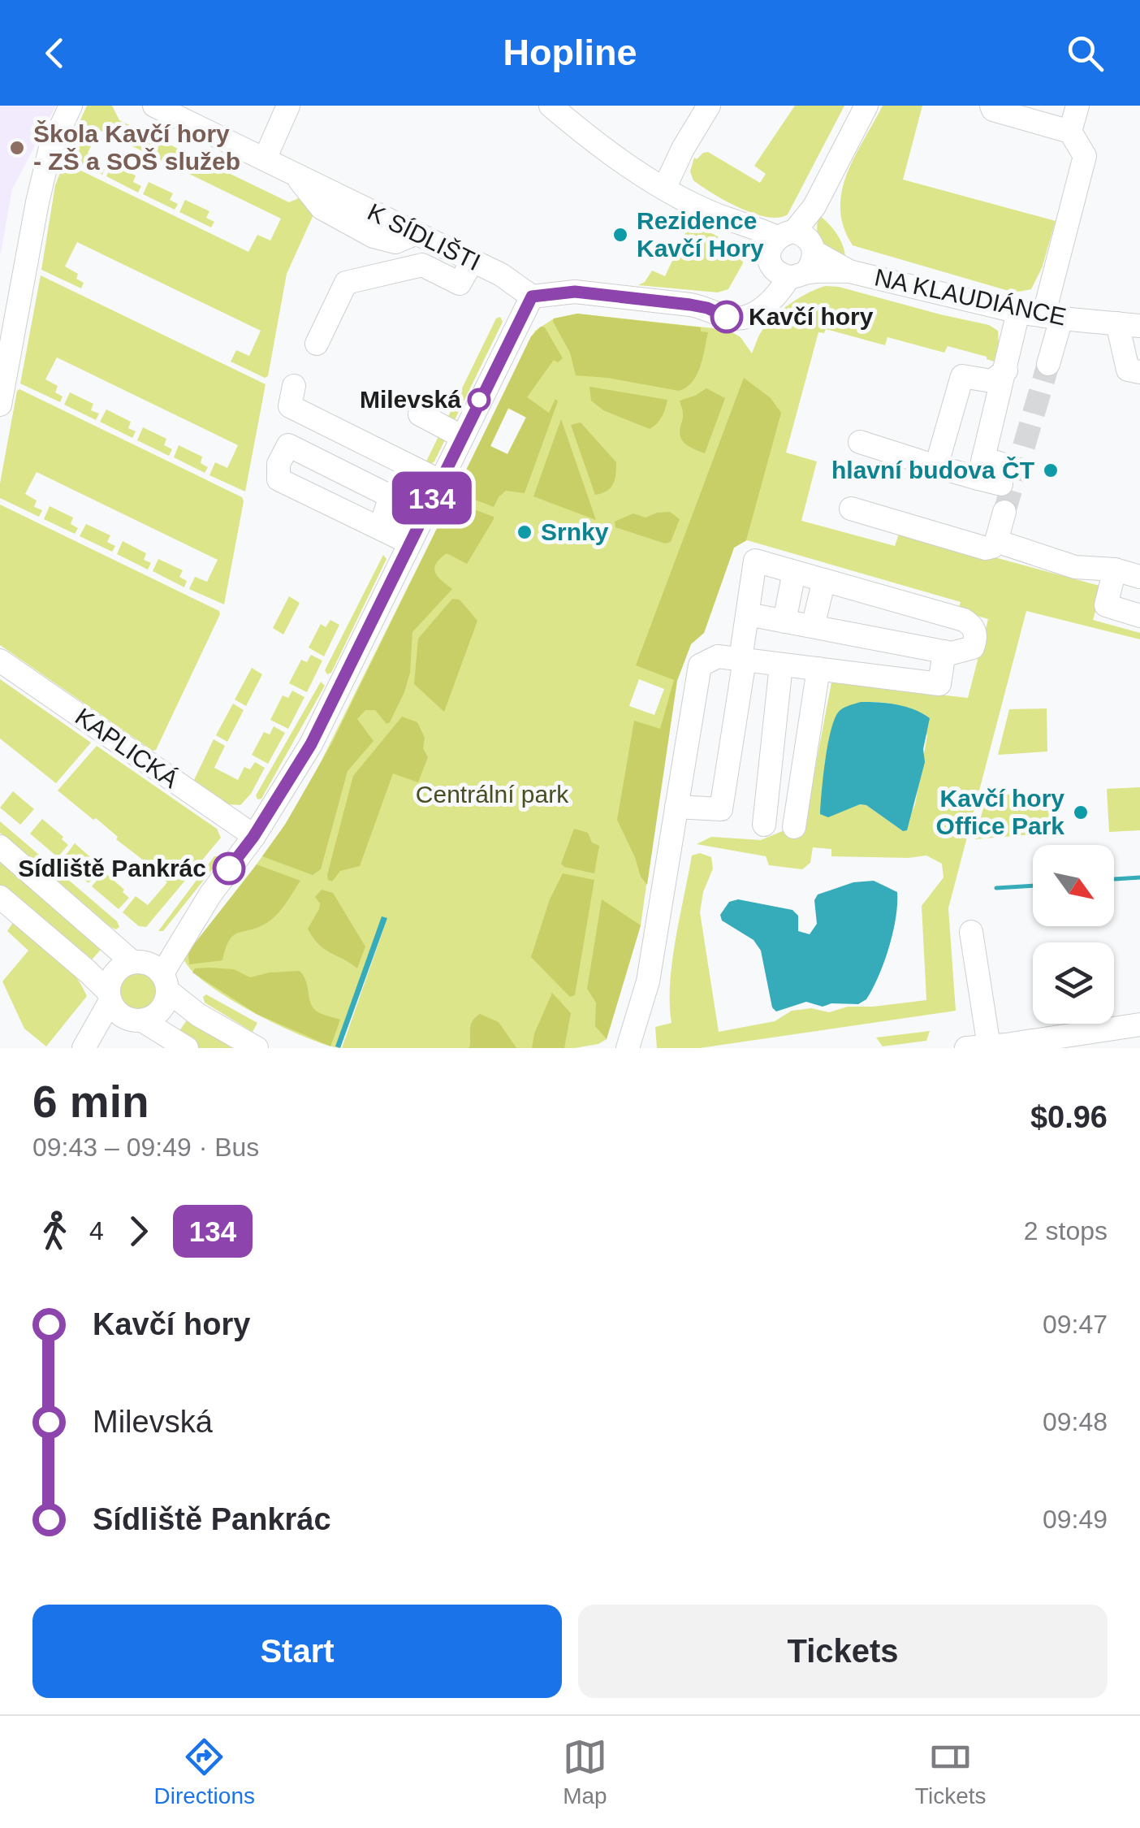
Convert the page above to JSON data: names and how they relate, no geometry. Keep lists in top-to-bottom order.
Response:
{
  "streets": {
    "street": ["K SÍDLIŠTI", "NA KLAUDIÁNCE", "KAPLICKÁ"]
  },
  "parks": ["Centrální park"],
  "places": [
    "Škola Kavčí hory - ZŠ a SOŠ služeb",
    "Rezidence Kavčí Hory",
    "Kavčí hory",
    "Milevská",
    "hlavní budova ČT",
    "Srnky",
    "Kavčí hory Office Park",
    "Sídliště Pankrác"
  ],
  "lines": ["bus line 134"],
  "north": "bottom right",
  "page": {
    "header": "Hopline",
    "on_map": "134",
    "heading": ["6 min", "09:43 – 09:49 · Bus", "$0.96"],
    "legs": ["4", "134", "2 stops"],
    "list": [
      {
        "name": "Kavčí hory",
        "value": "09:47"
      },
      {
        "name": "Milevská",
        "value": "09:48"
      },
      {
        "name": "Sídliště Pankrác",
        "value": "09:49"
      }
    ],
    "buttons": ["Start", "Tickets"],
    "tabs": ["Directions", "Map", "Tickets"]
  }
}
